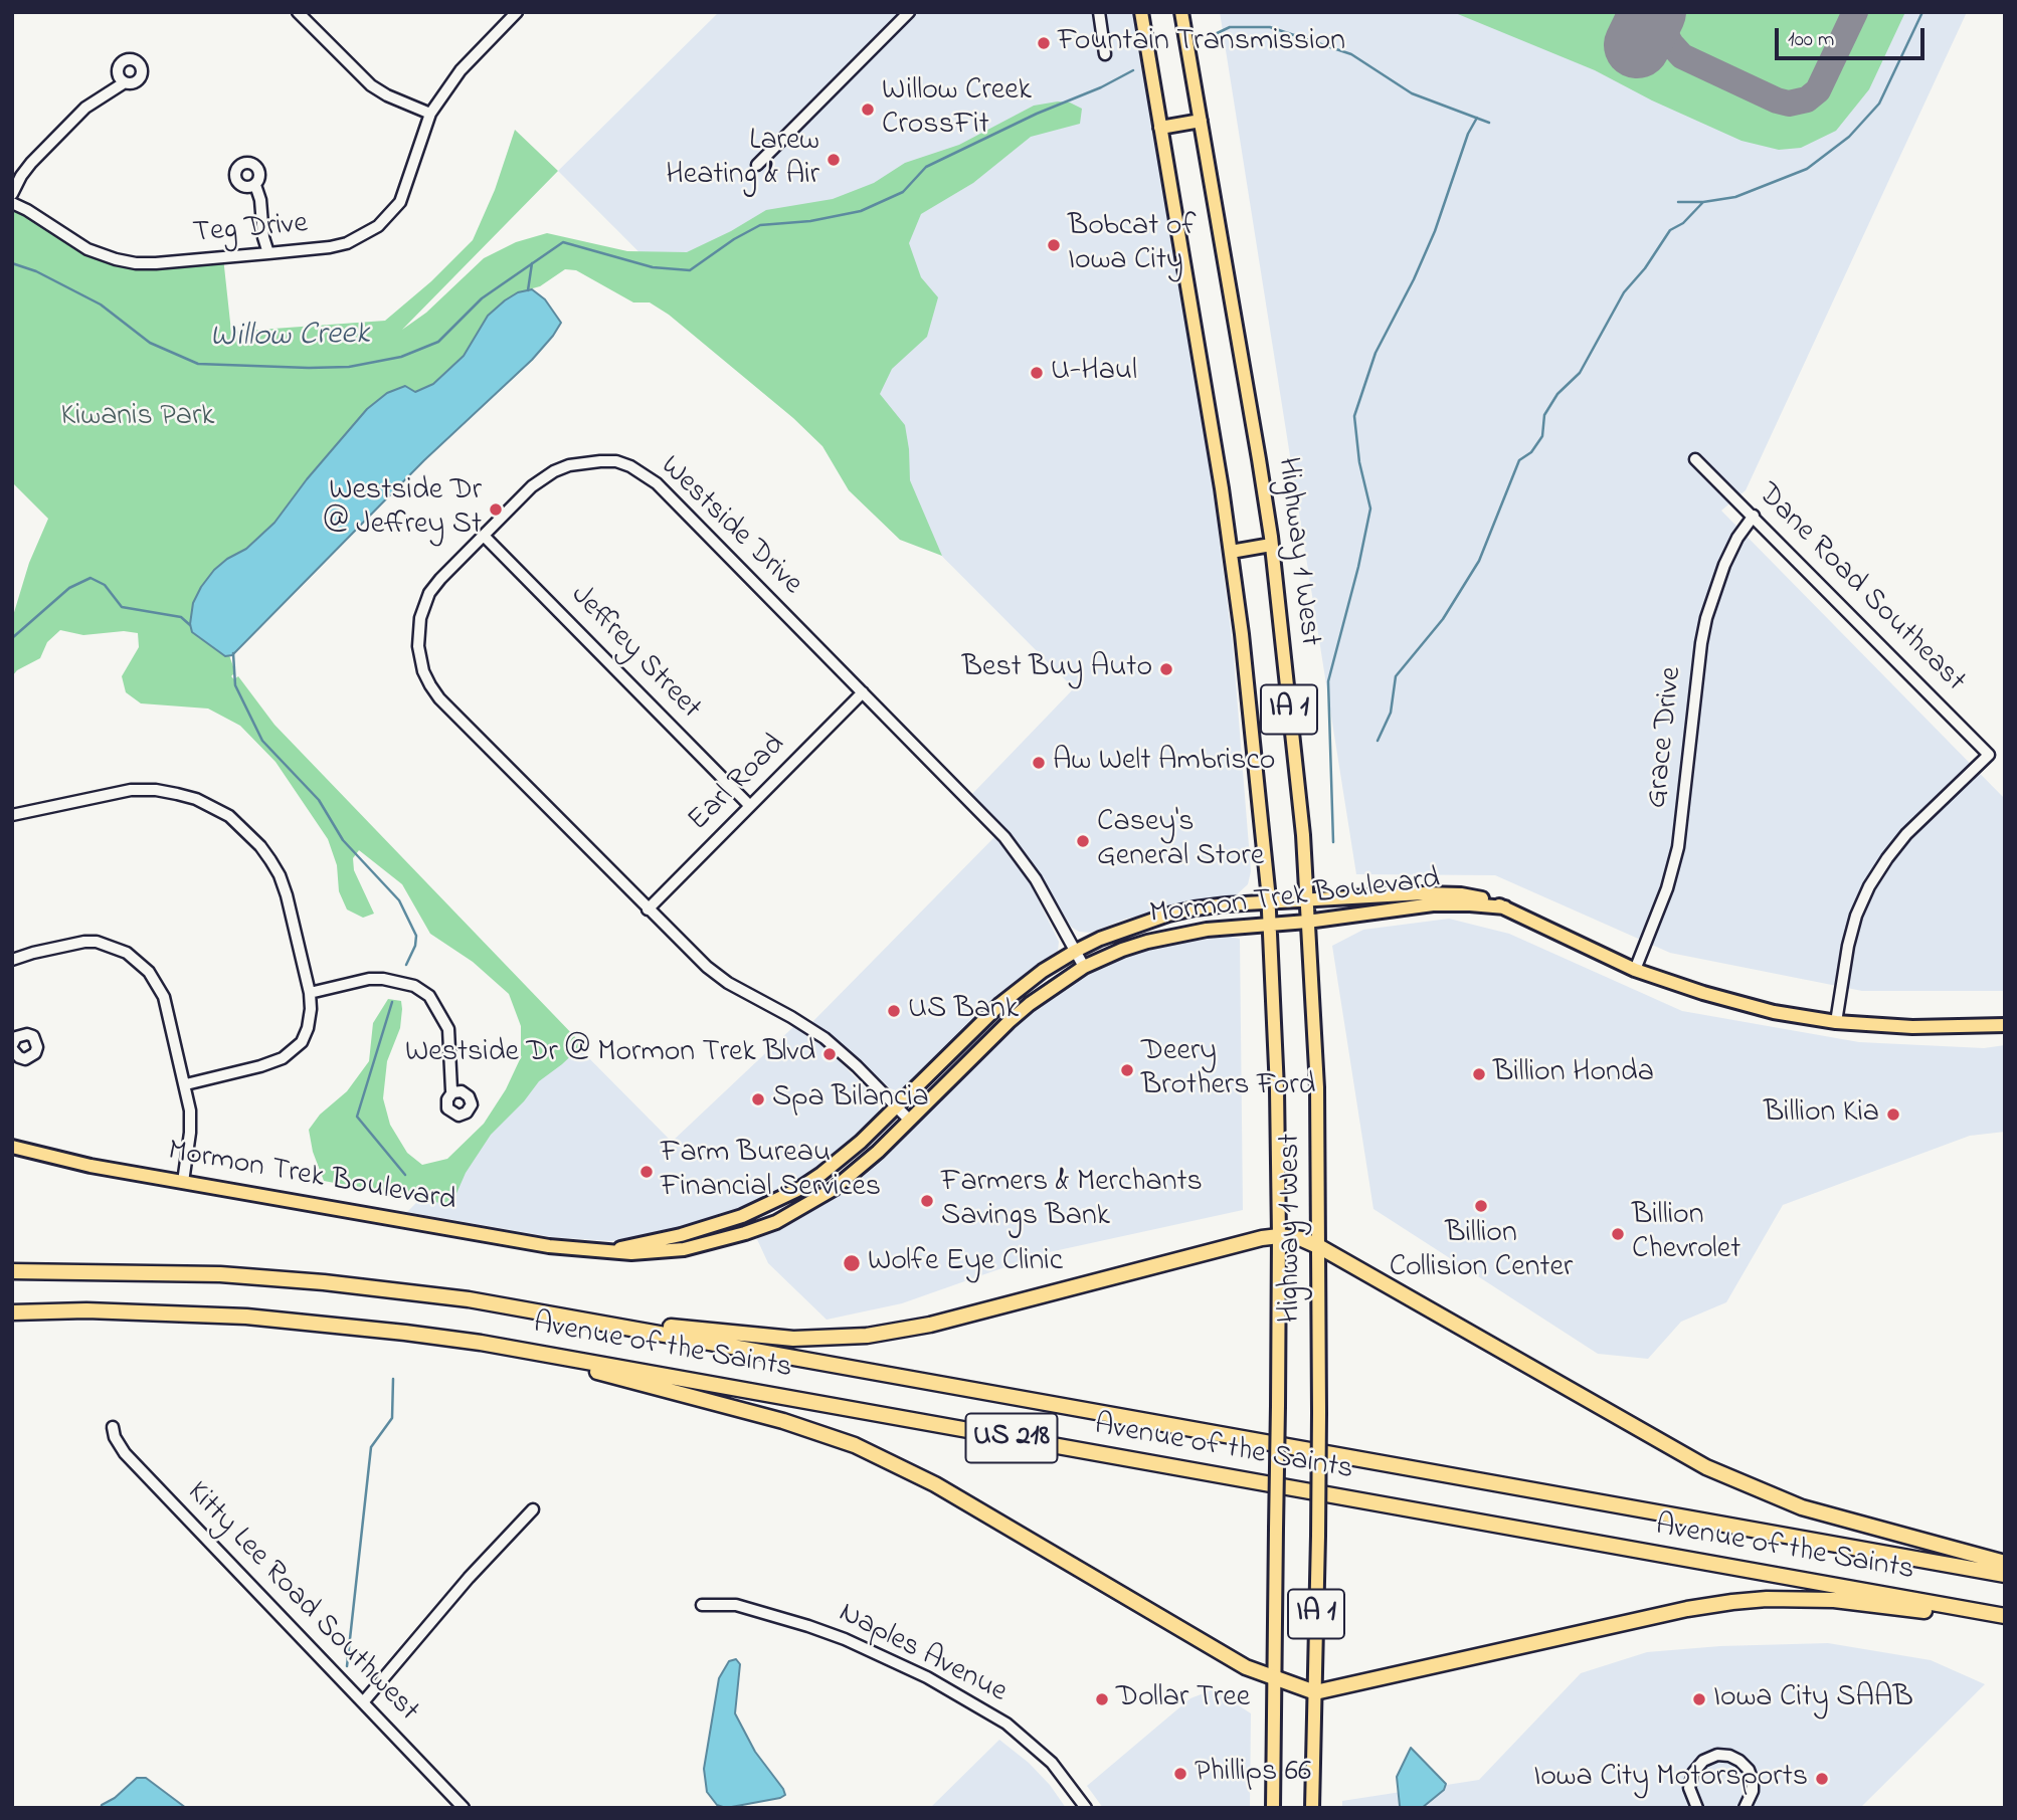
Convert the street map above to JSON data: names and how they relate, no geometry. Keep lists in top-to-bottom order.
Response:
{
  "streets": {
    "highway": ["Avenue of the Saints", "US 218"],
    "main road": ["Highway 1 West", "IA 1", "Mormon Trek Boulevard"],
    "street": [
      "Teg Drive",
      "Westside Drive",
      "Dane Road Southeast",
      "Jeffrey Street",
      "Grace Drive",
      "Earl Road",
      "Kitty Lee Road Southwest",
      "Naples Avenue"
    ]
  },
  "crossings": [
    ["Westside Drive", "Jeffrey Street"],
    ["Westside Drive", "Earl Road"],
    ["Westside Drive", "Mormon Trek Boulevard"],
    ["Highway 1 West", "IA 1"],
    ["Highway 1 West", "Mormon Trek Boulevard"],
    ["Dane Road Southeast", "Grace Drive"],
    ["Dane Road Southeast", "Mormon Trek Boulevard"],
    ["Jeffrey Street", "Earl Road"],
    ["Grace Drive", "Mormon Trek Boulevard"]
  ],
  "water": ["Willow Creek"],
  "parks": ["Kiwanis Park"],
  "places": [
    "Fountain Transmission",
    "Willow Creek CrossFit",
    "Larew Heating & Air",
    "Bobcat of Iowa City",
    "U-Haul",
    "Westside Dr @ Jeffrey St",
    "Best Buy Auto",
    "Aw Welt Ambrisco",
    "Casey's General Store",
    "US Bank",
    "Westside Dr @ Mormon Trek Blvd",
    "Deery Brothers Ford",
    "Billion Honda",
    "Spa Bilancia",
    "Billion Kia",
    "Farm Bureau Financial Services",
    "Farmers & Merchants Savings Bank",
    "Billion Collision Center",
    "Billion Chevrolet",
    "Wolfe Eye Clinic",
    "Dollar Tree",
    "Iowa City SAAB",
    "Phillips 66",
    "Iowa City Motorsports"
  ],
  "scale_bar": "100 m"
}
